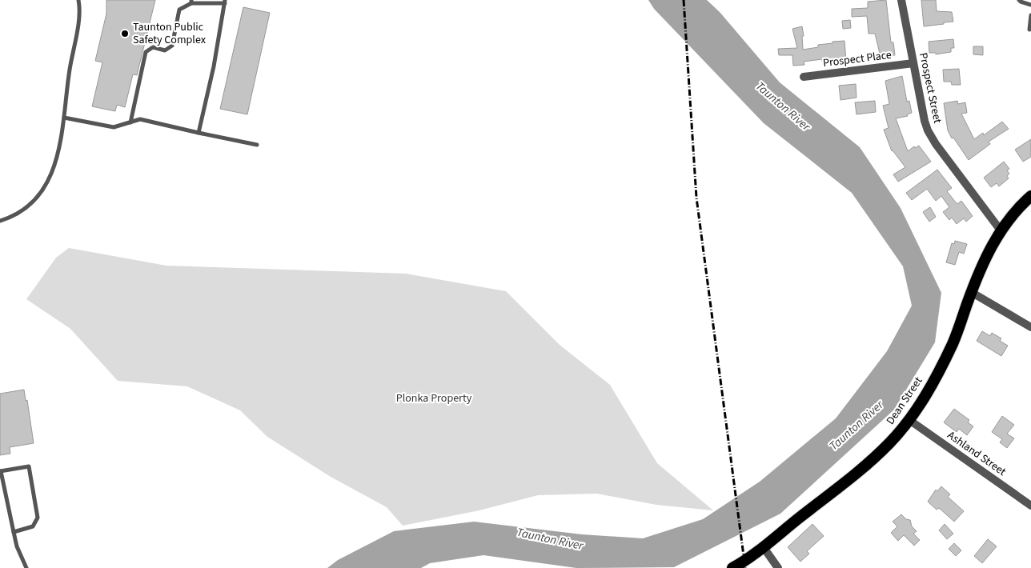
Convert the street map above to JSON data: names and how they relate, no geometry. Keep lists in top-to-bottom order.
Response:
{
  "streets": {
    "highway": ["Dean Street"],
    "street": ["Prospect Place", "Prospect Street", "Ashland Street"]
  },
  "crossings": [
    ["Prospect Place", "Prospect Street"],
    ["Prospect Street", "Dean Street"],
    ["Dean Street", "Ashland Street"]
  ],
  "water": ["Taunton River"],
  "parks": ["Plonka Property"],
  "places": ["Taunton Public Safety Complex"]
}
